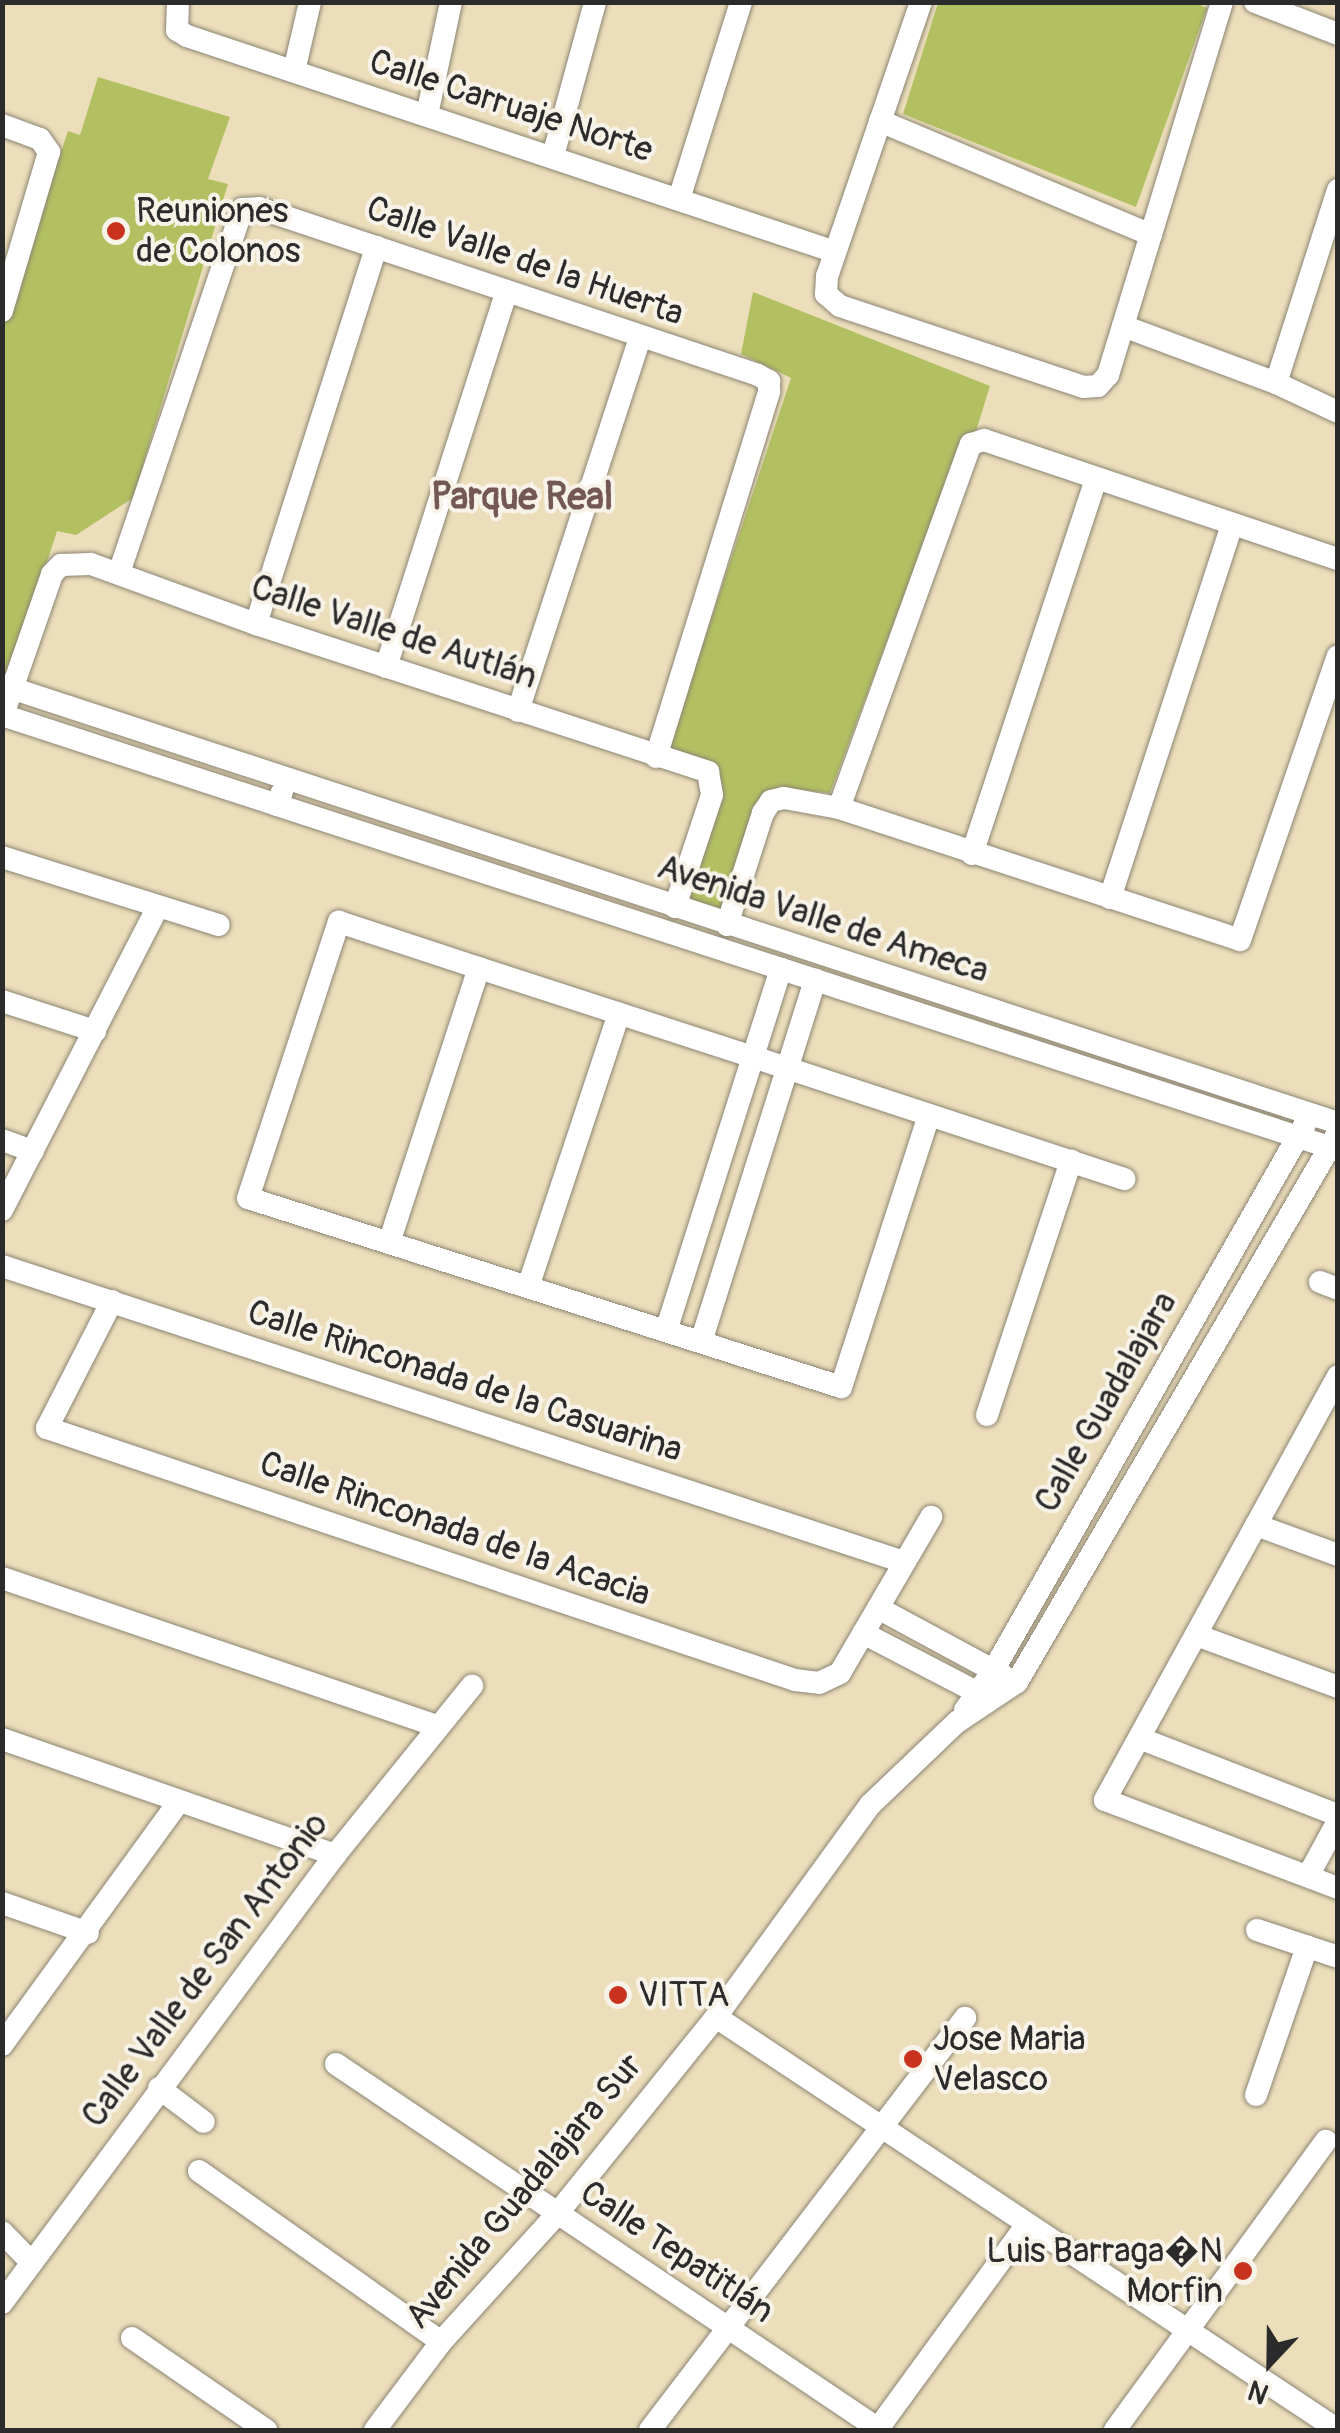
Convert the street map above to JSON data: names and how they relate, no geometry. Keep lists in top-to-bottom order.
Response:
{
  "streets": {
    "street": [
      "Calle Carruaje Norte",
      "Calle Valle de la Huerta",
      "Calle Valle de Autlán",
      "Avenida Valle de Ameca",
      "Calle Rinconada de la Casuarina",
      "Calle Guadalajara",
      "Calle Rinconada de la Acacia",
      "Calle Valle de San Antonio",
      "Avenida Guadalajara Sur",
      "Calle Tepatitlán"
    ]
  },
  "crossings": [
    ["Calle Valle de la Huerta", "Calle Valle de Autlán"],
    ["Calle Valle de Autlán", "Avenida Valle de Ameca"],
    ["Avenida Valle de Ameca", "Calle Guadalajara"],
    ["Calle Rinconada de la Casuarina", "Calle Rinconada de la Acacia"],
    ["Calle Guadalajara", "Avenida Guadalajara Sur"],
    ["Avenida Guadalajara Sur", "Calle Tepatitlán"]
  ],
  "districts": ["Parque Real"],
  "places": [
    "Reuniones de Colonos",
    "VITTA",
    "Jose Maria Velasco",
    "Luis Barraga�N Morfin"
  ],
  "north": "bottom"
}
